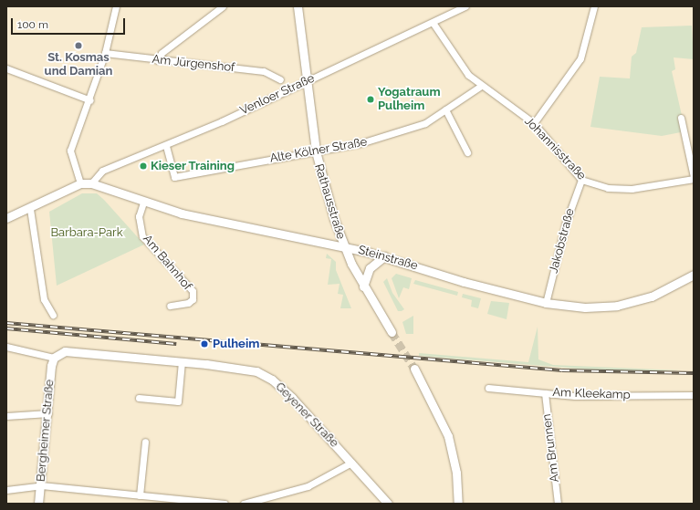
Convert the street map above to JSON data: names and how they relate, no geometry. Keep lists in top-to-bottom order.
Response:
{
  "streets": {
    "street": [
      "Am Jürgenshof",
      "Venloer Straße",
      "Johannisstraße",
      "Alte Kölner Straße",
      "Rathausstraße",
      "Jakobstraße",
      "Steinstraße",
      "Am Bahnhof",
      "Am Kleekamp",
      "Geyener Straße",
      "Bergheimer Straße",
      "Am Brunnen"
    ]
  },
  "crossings": [
    ["Venloer Straße", "Johannisstraße"],
    ["Venloer Straße", "Alte Kölner Straße"],
    ["Venloer Straße", "Rathausstraße"],
    ["Venloer Straße", "Steinstraße"],
    ["Johannisstraße", "Alte Kölner Straße"],
    ["Johannisstraße", "Jakobstraße"],
    ["Alte Kölner Straße", "Rathausstraße"],
    ["Rathausstraße", "Steinstraße"],
    ["Jakobstraße", "Steinstraße"],
    ["Steinstraße", "Am Bahnhof"],
    ["Am Kleekamp", "Am Brunnen"],
    ["Geyener Straße", "Bergheimer Straße"]
  ],
  "parks": ["Barbara-Park"],
  "places": [
    "St. Kosmas und Damian",
    "Yogatraum Pulheim",
    "Kieser Training",
    "Pulheim"
  ],
  "scale_bar": "100 m"
}
